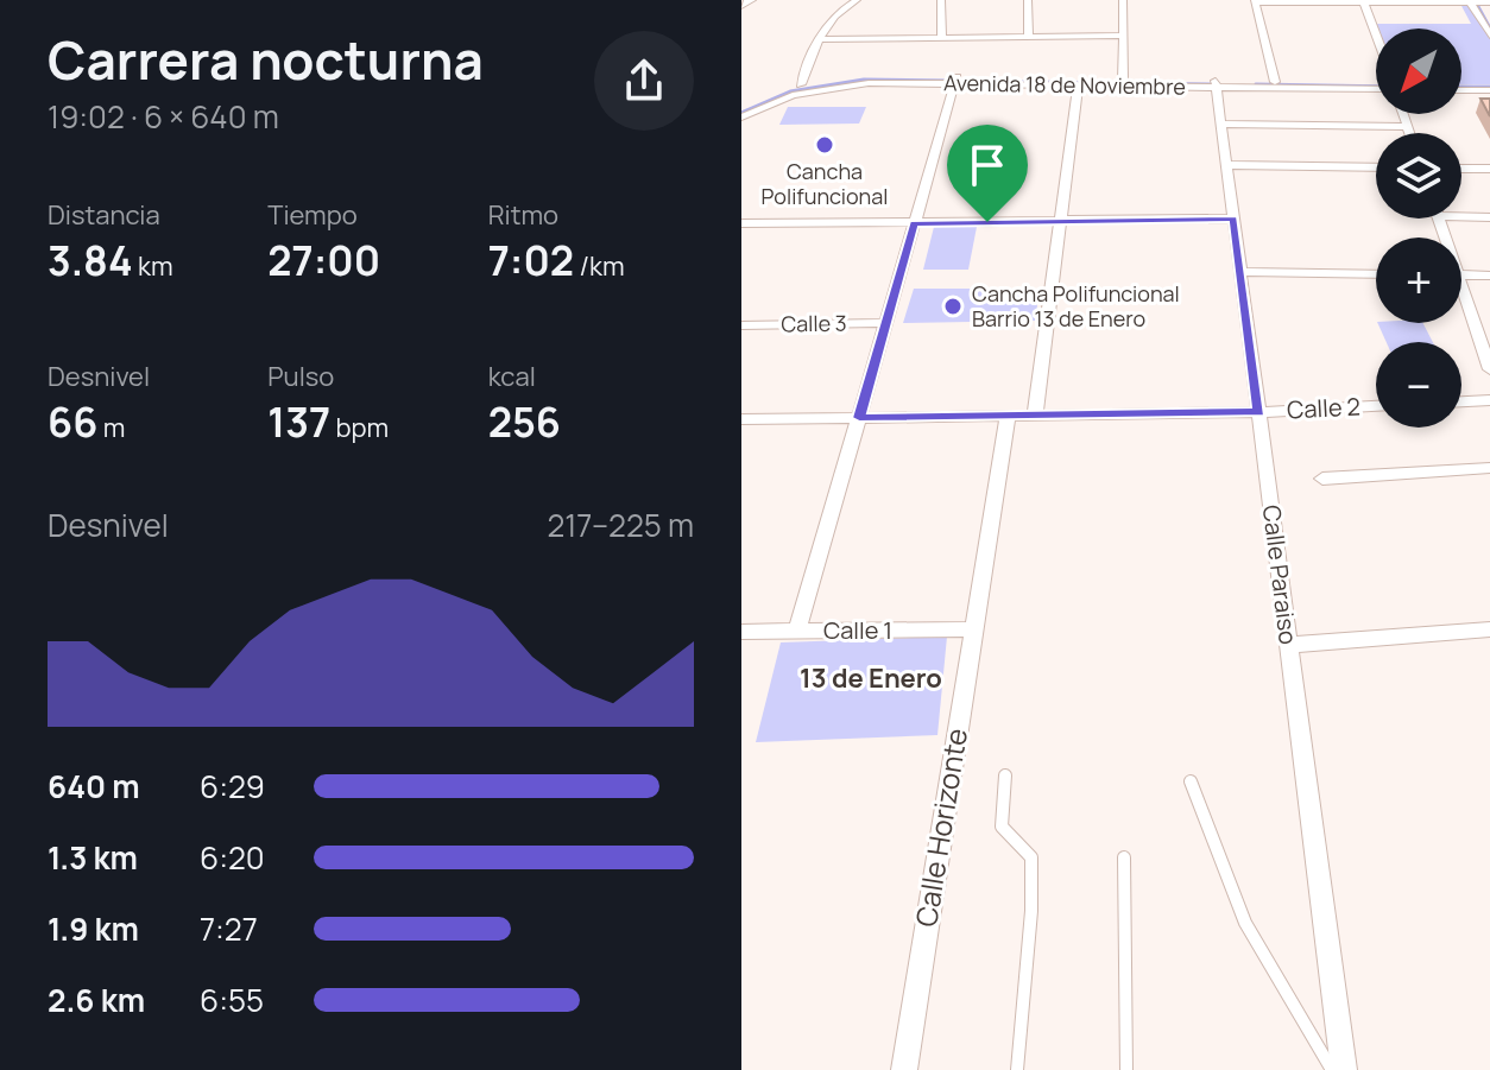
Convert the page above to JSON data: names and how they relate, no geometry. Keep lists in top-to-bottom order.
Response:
{
  "streets": {
    "street": [
      "Avenida 18 de Noviembre",
      "Calle 3",
      "Calle 2",
      "Calle Paraiso",
      "Calle 1",
      "Calle Horizonte"
    ]
  },
  "crossings": [
    ["Avenida 18 de Noviembre", "Calle Paraiso"],
    ["Calle 2", "Calle Paraiso"],
    ["Calle 2", "Calle Horizonte"],
    ["Calle 1", "Calle Horizonte"]
  ],
  "districts": ["13 de Enero"],
  "places": ["Cancha Polifuncional", "Cancha Polifuncional Barrio 13 de Enero"],
  "north": "bottom left",
  "page": {
    "heading": ["Carrera nocturna", "19:02 · 6 × 640 m"],
    "map_buttons": ["+", "−"],
    "stats": [
      ["Distancia", "3.84 km"],
      ["Tiempo", "27:00"],
      ["Ritmo", "7:02 /km"],
      ["Desnivel", "66 m"],
      ["Pulso", "137 bpm"],
      ["kcal", "256"]
    ],
    "chart": ["Desnivel", "217–225 m"],
    "list": [
      {
        "name": "640 m",
        "note": "6:29"
      },
      {
        "name": "1.3 km",
        "note": "6:20"
      },
      {
        "name": "1.9 km",
        "note": "7:27"
      },
      {
        "name": "2.6 km",
        "note": "6:55"
      }
    ]
  }
}
